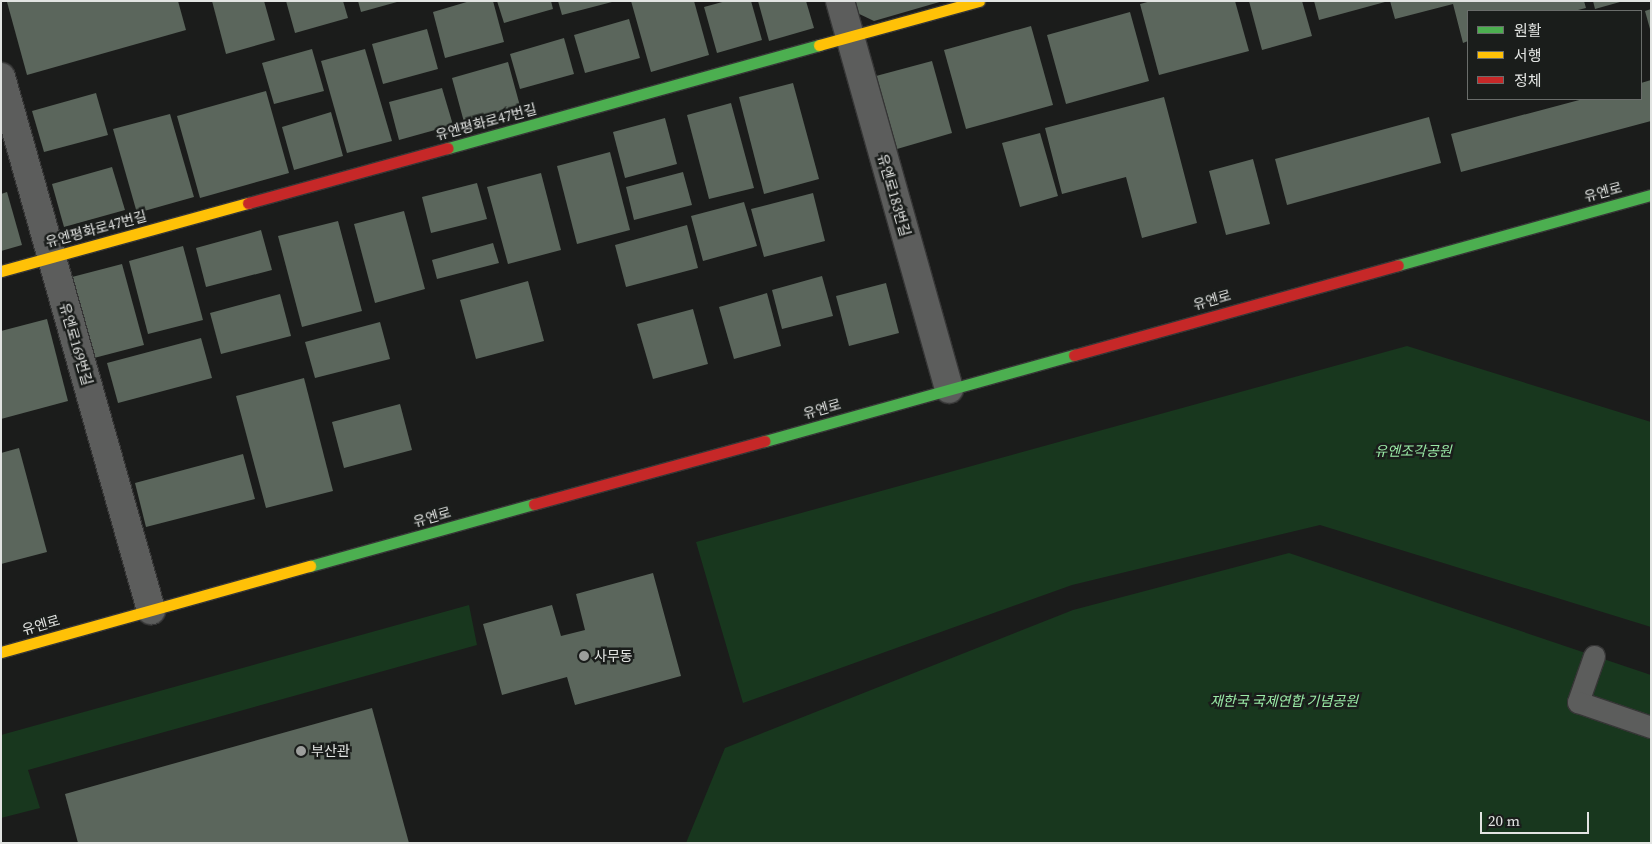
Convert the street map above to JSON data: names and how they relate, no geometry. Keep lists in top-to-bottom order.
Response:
{
  "streets": {
    "main road": ["유엔평화로47번길", "유엔로"],
    "street": ["유엔로183번길", "유엔로169번길"]
  },
  "crossings": [
    ["유엔평화로47번길", "유엔로183번길"],
    ["유엔평화로47번길", "유엔로169번길"],
    ["유엔로", "유엔로183번길"],
    ["유엔로", "유엔로169번길"]
  ],
  "parks": ["유엔조각공원", "재한국 국제연합 기념공원"],
  "places": ["사무동", "부산관"],
  "legend": ["원활", "서행", "정체"],
  "scale_bar": "20 m"
}
